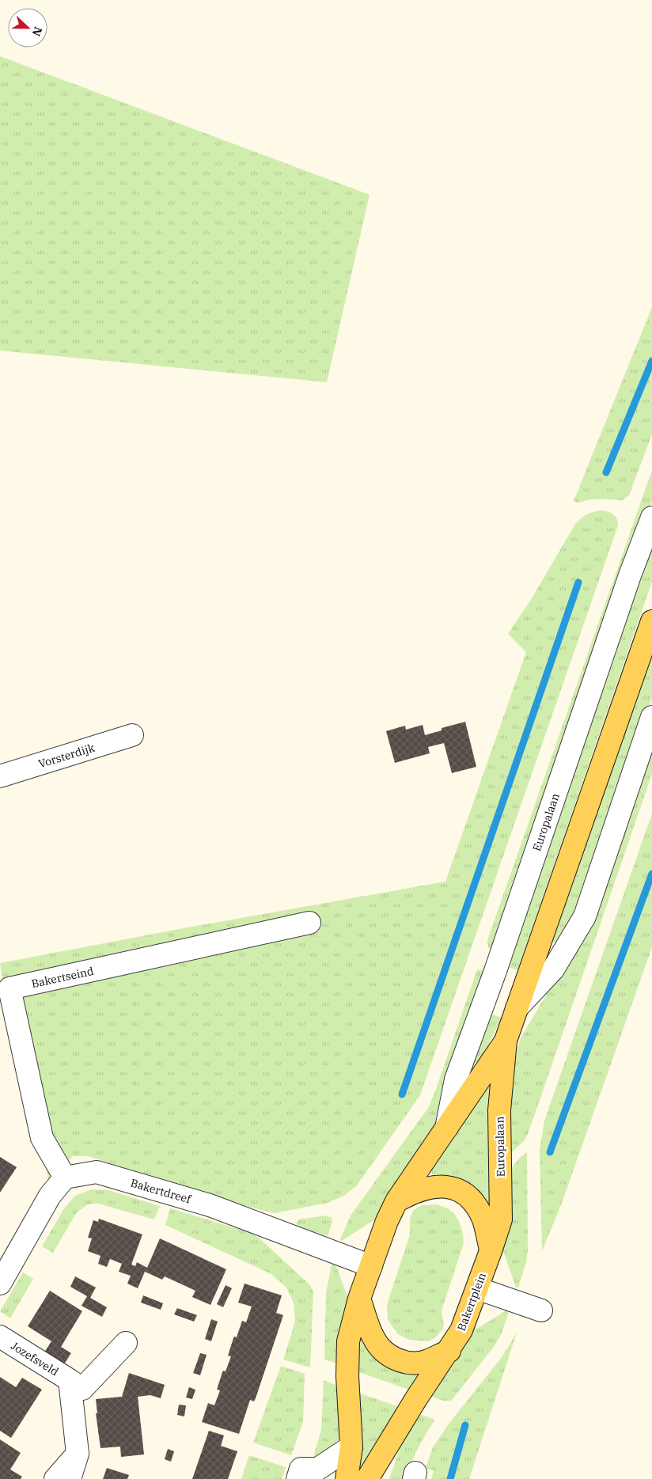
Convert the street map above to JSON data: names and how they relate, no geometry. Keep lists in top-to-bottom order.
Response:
{
  "streets": {
    "main road": ["Europalaan", "Bakertplein"],
    "street": [
      "Vorsterdijk",
      "Bakertseind",
      "Bakertdreef",
      "Jozefsveld"
    ]
  },
  "crossings": [
    ["Europalaan", "Bakertplein"],
    ["Bakertseind", "Bakertdreef"]
  ],
  "north": "right"
}
